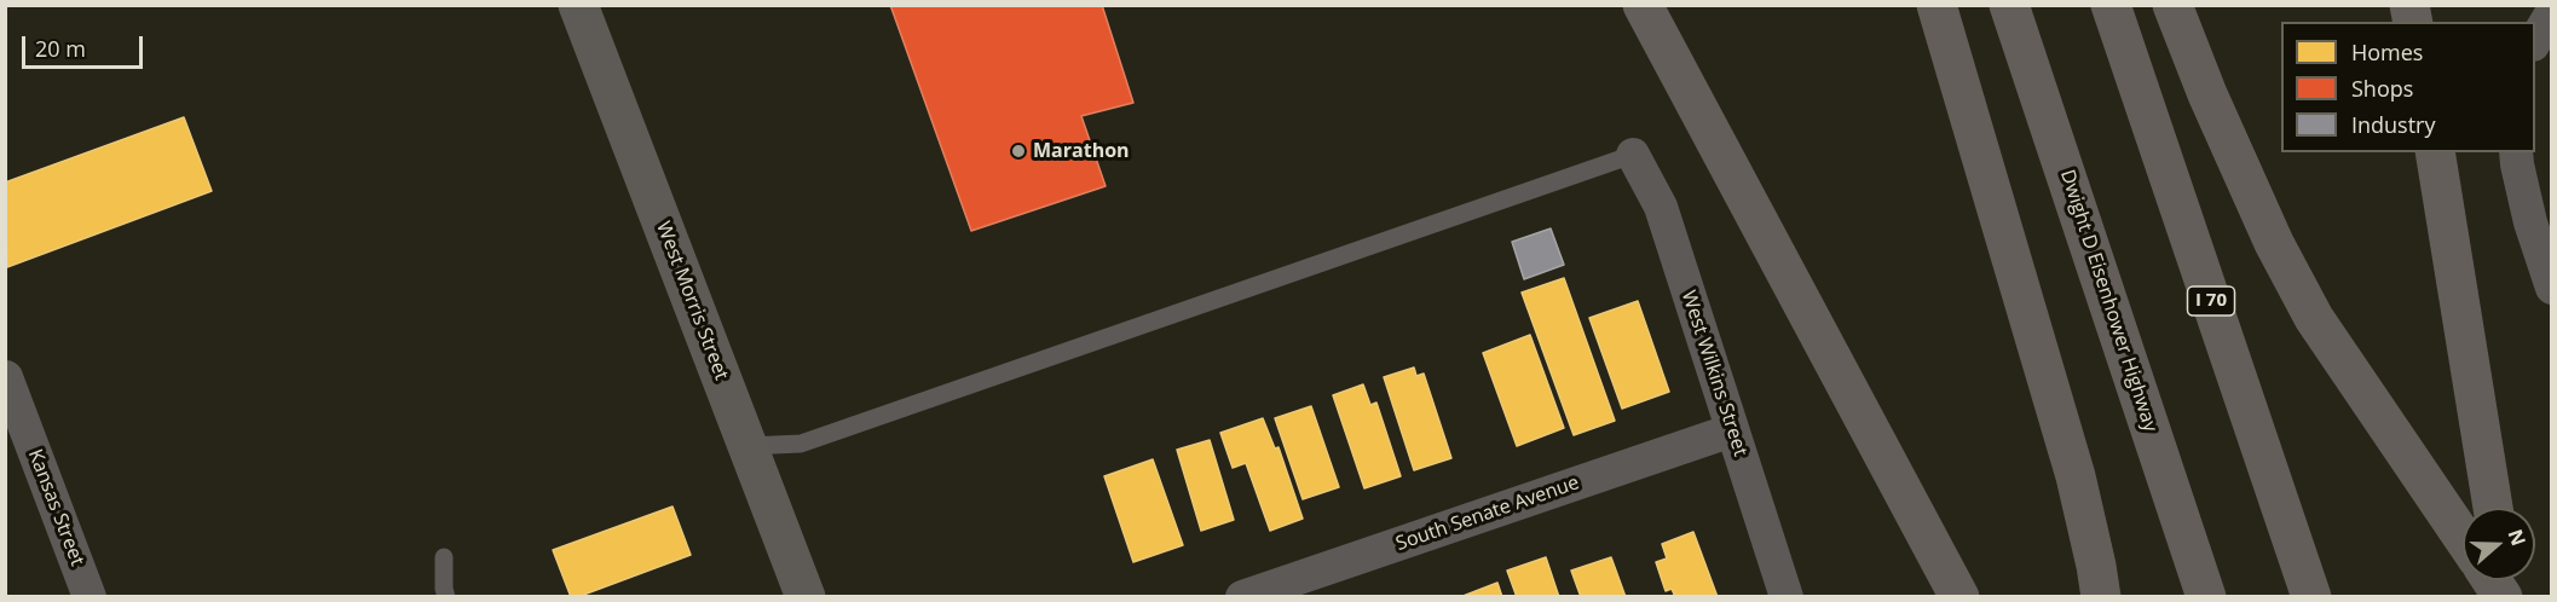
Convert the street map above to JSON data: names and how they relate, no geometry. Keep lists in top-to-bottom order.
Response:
{
  "streets": {
    "highway": ["Dwight D Eisenhower Highway", "I 70"],
    "main road": ["West Morris Street"],
    "street": ["West Wilkins Street", "Kansas Street", "South Senate Avenue"]
  },
  "crossings": [
    ["West Wilkins Street", "South Senate Avenue"]
  ],
  "places": ["Marathon"],
  "legend": ["Homes", "Shops", "Industry"],
  "scale_bar": "20 m",
  "north": "right"
}
